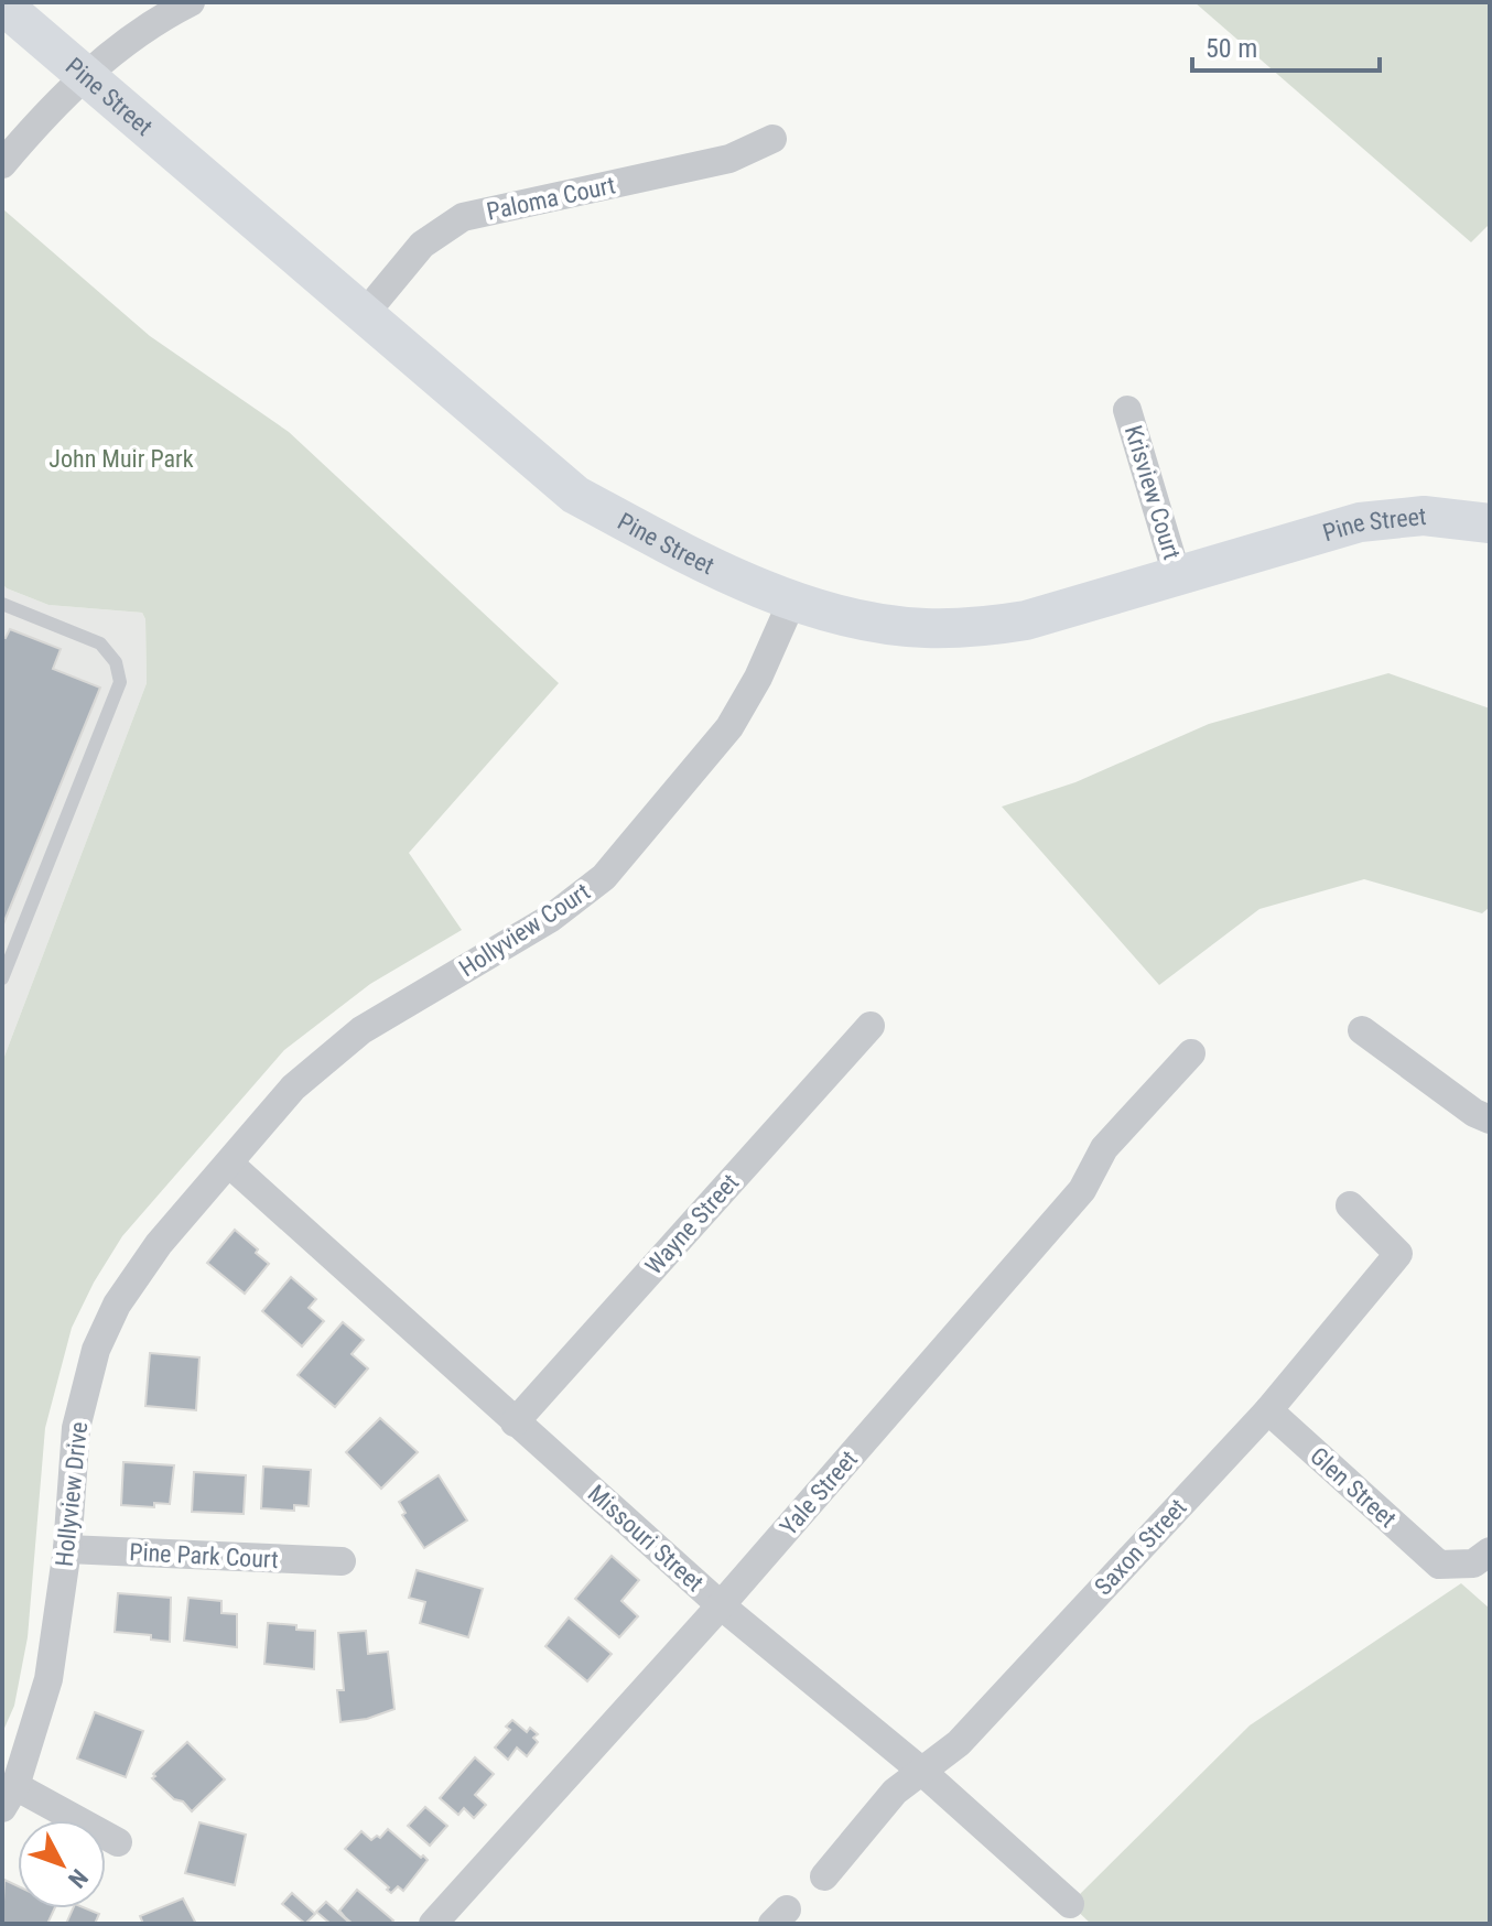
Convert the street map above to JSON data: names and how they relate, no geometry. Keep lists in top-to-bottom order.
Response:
{
  "streets": {
    "street": [
      "Pine Street",
      "Paloma Court",
      "Krisview Court",
      "Hollyview Court",
      "Wayne Street",
      "Glen Street",
      "Yale Street",
      "Hollyview Drive",
      "Missouri Street",
      "Saxon Street",
      "Pine Park Court"
    ]
  },
  "crossings": [
    ["Pine Street", "Paloma Court"],
    ["Pine Street", "Krisview Court"],
    ["Pine Street", "Hollyview Court"],
    ["Hollyview Court", "Hollyview Drive"],
    ["Hollyview Court", "Missouri Street"],
    ["Wayne Street", "Missouri Street"],
    ["Glen Street", "Saxon Street"],
    ["Yale Street", "Missouri Street"],
    ["Hollyview Drive", "Missouri Street"],
    ["Hollyview Drive", "Pine Park Court"],
    ["Missouri Street", "Saxon Street"]
  ],
  "parks": ["John Muir Park"],
  "scale_bar": "50 m",
  "north": "bottom right"
}
